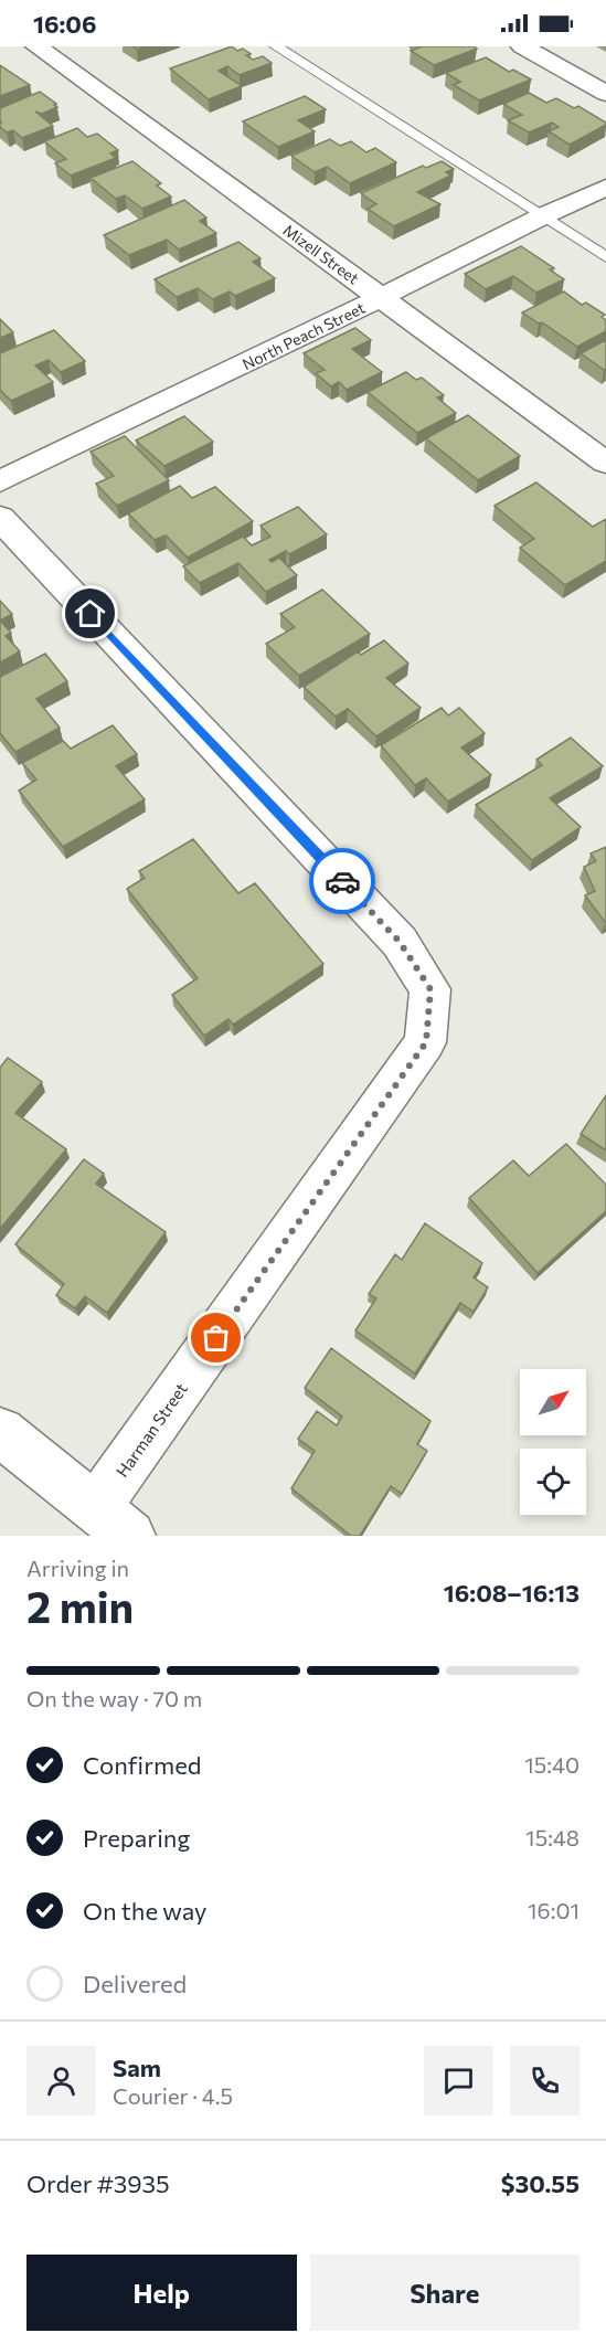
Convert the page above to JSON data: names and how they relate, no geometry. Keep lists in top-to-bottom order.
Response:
{
  "streets": {
    "street": ["Mizell Street", "North Peach Street", "Harman Street"]
  },
  "crossings": [
    ["Mizell Street", "North Peach Street"]
  ],
  "north": "top right",
  "page": {
    "status": "16:06",
    "heading": ["2 min", "Arriving in", "16:08–16:13"],
    "panel": [
      "Sam",
      "Courier · 4.5",
      "Order #3935",
      "$30.55"
    ],
    "bar": "On the way · 70 m",
    "list": [
      ["Confirmed", "15:40"],
      ["Preparing", "15:48"],
      ["On the way", "16:01"],
      "Delivered"
    ],
    "buttons": ["Help", "Share"]
  }
}
